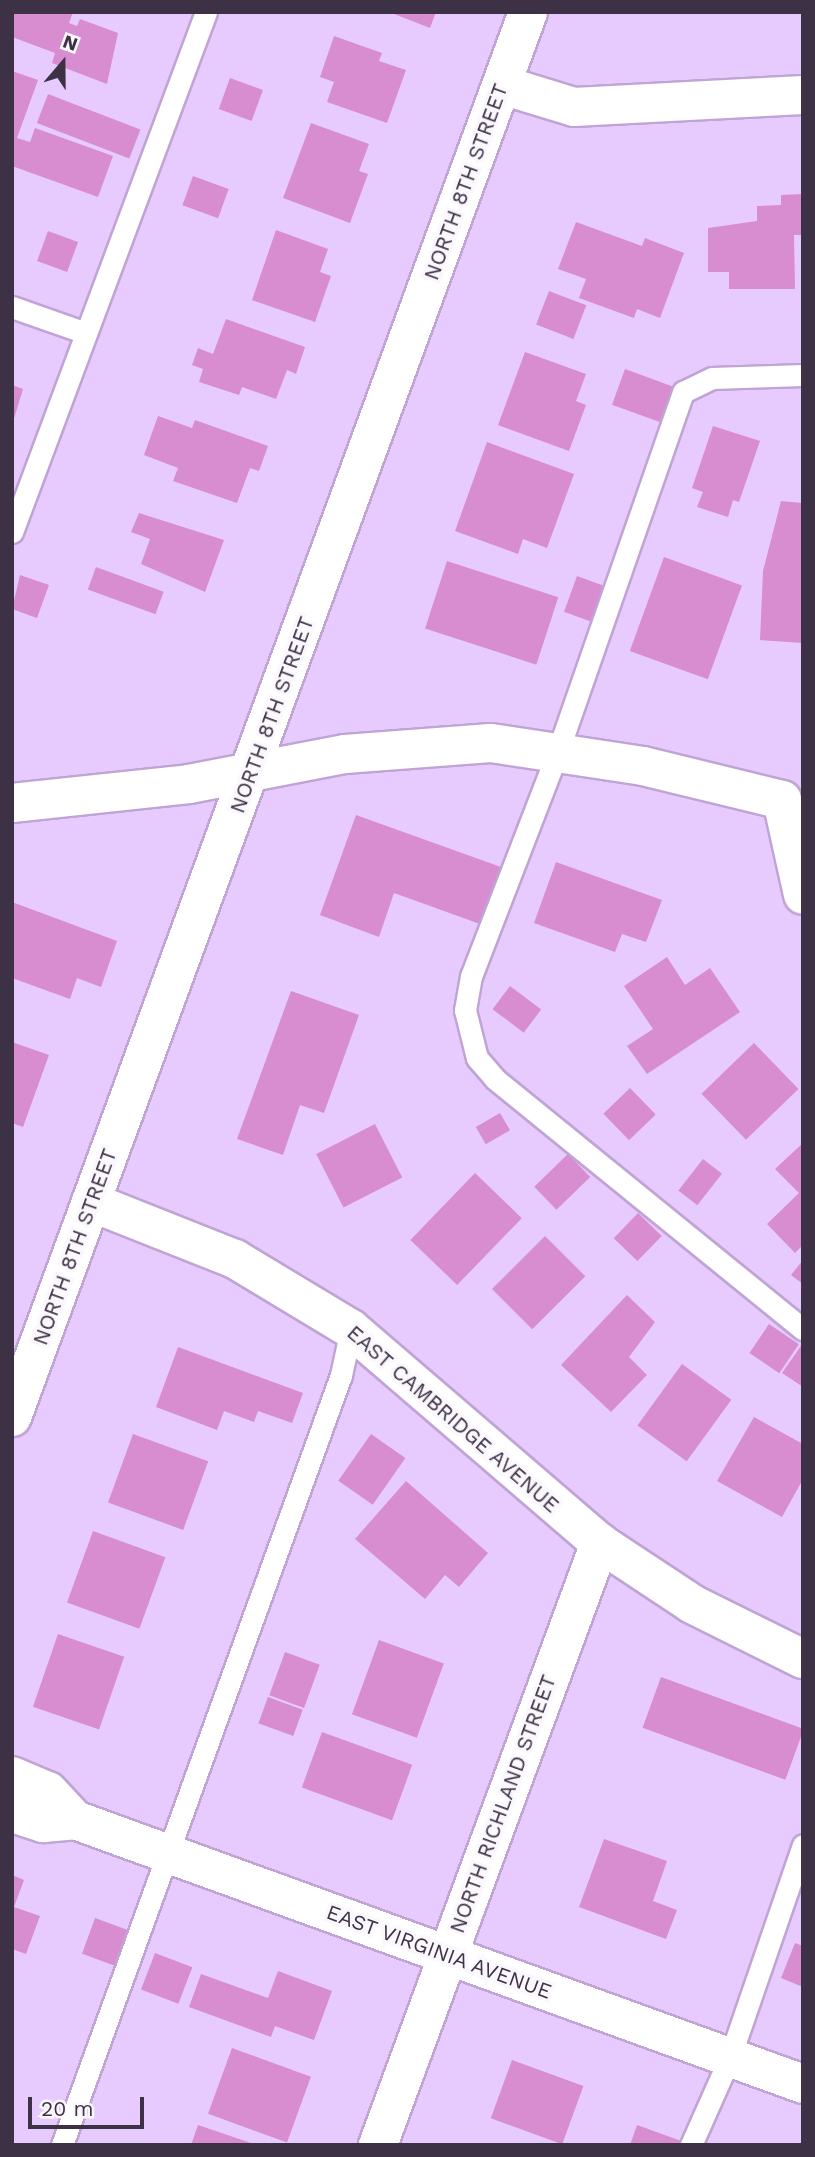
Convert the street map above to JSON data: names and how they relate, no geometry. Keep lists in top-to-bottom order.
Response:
{
  "streets": {
    "street": [
      "NORTH 8TH STREET",
      "EAST CAMBRIDGE AVENUE",
      "NORTH RICHLAND STREET",
      "EAST VIRGINIA AVENUE"
    ]
  },
  "crossings": [
    ["NORTH 8TH STREET", "EAST CAMBRIDGE AVENUE"],
    ["EAST CAMBRIDGE AVENUE", "NORTH RICHLAND STREET"],
    ["NORTH RICHLAND STREET", "EAST VIRGINIA AVENUE"]
  ],
  "scale_bar": "20 m",
  "north": "top"
}
